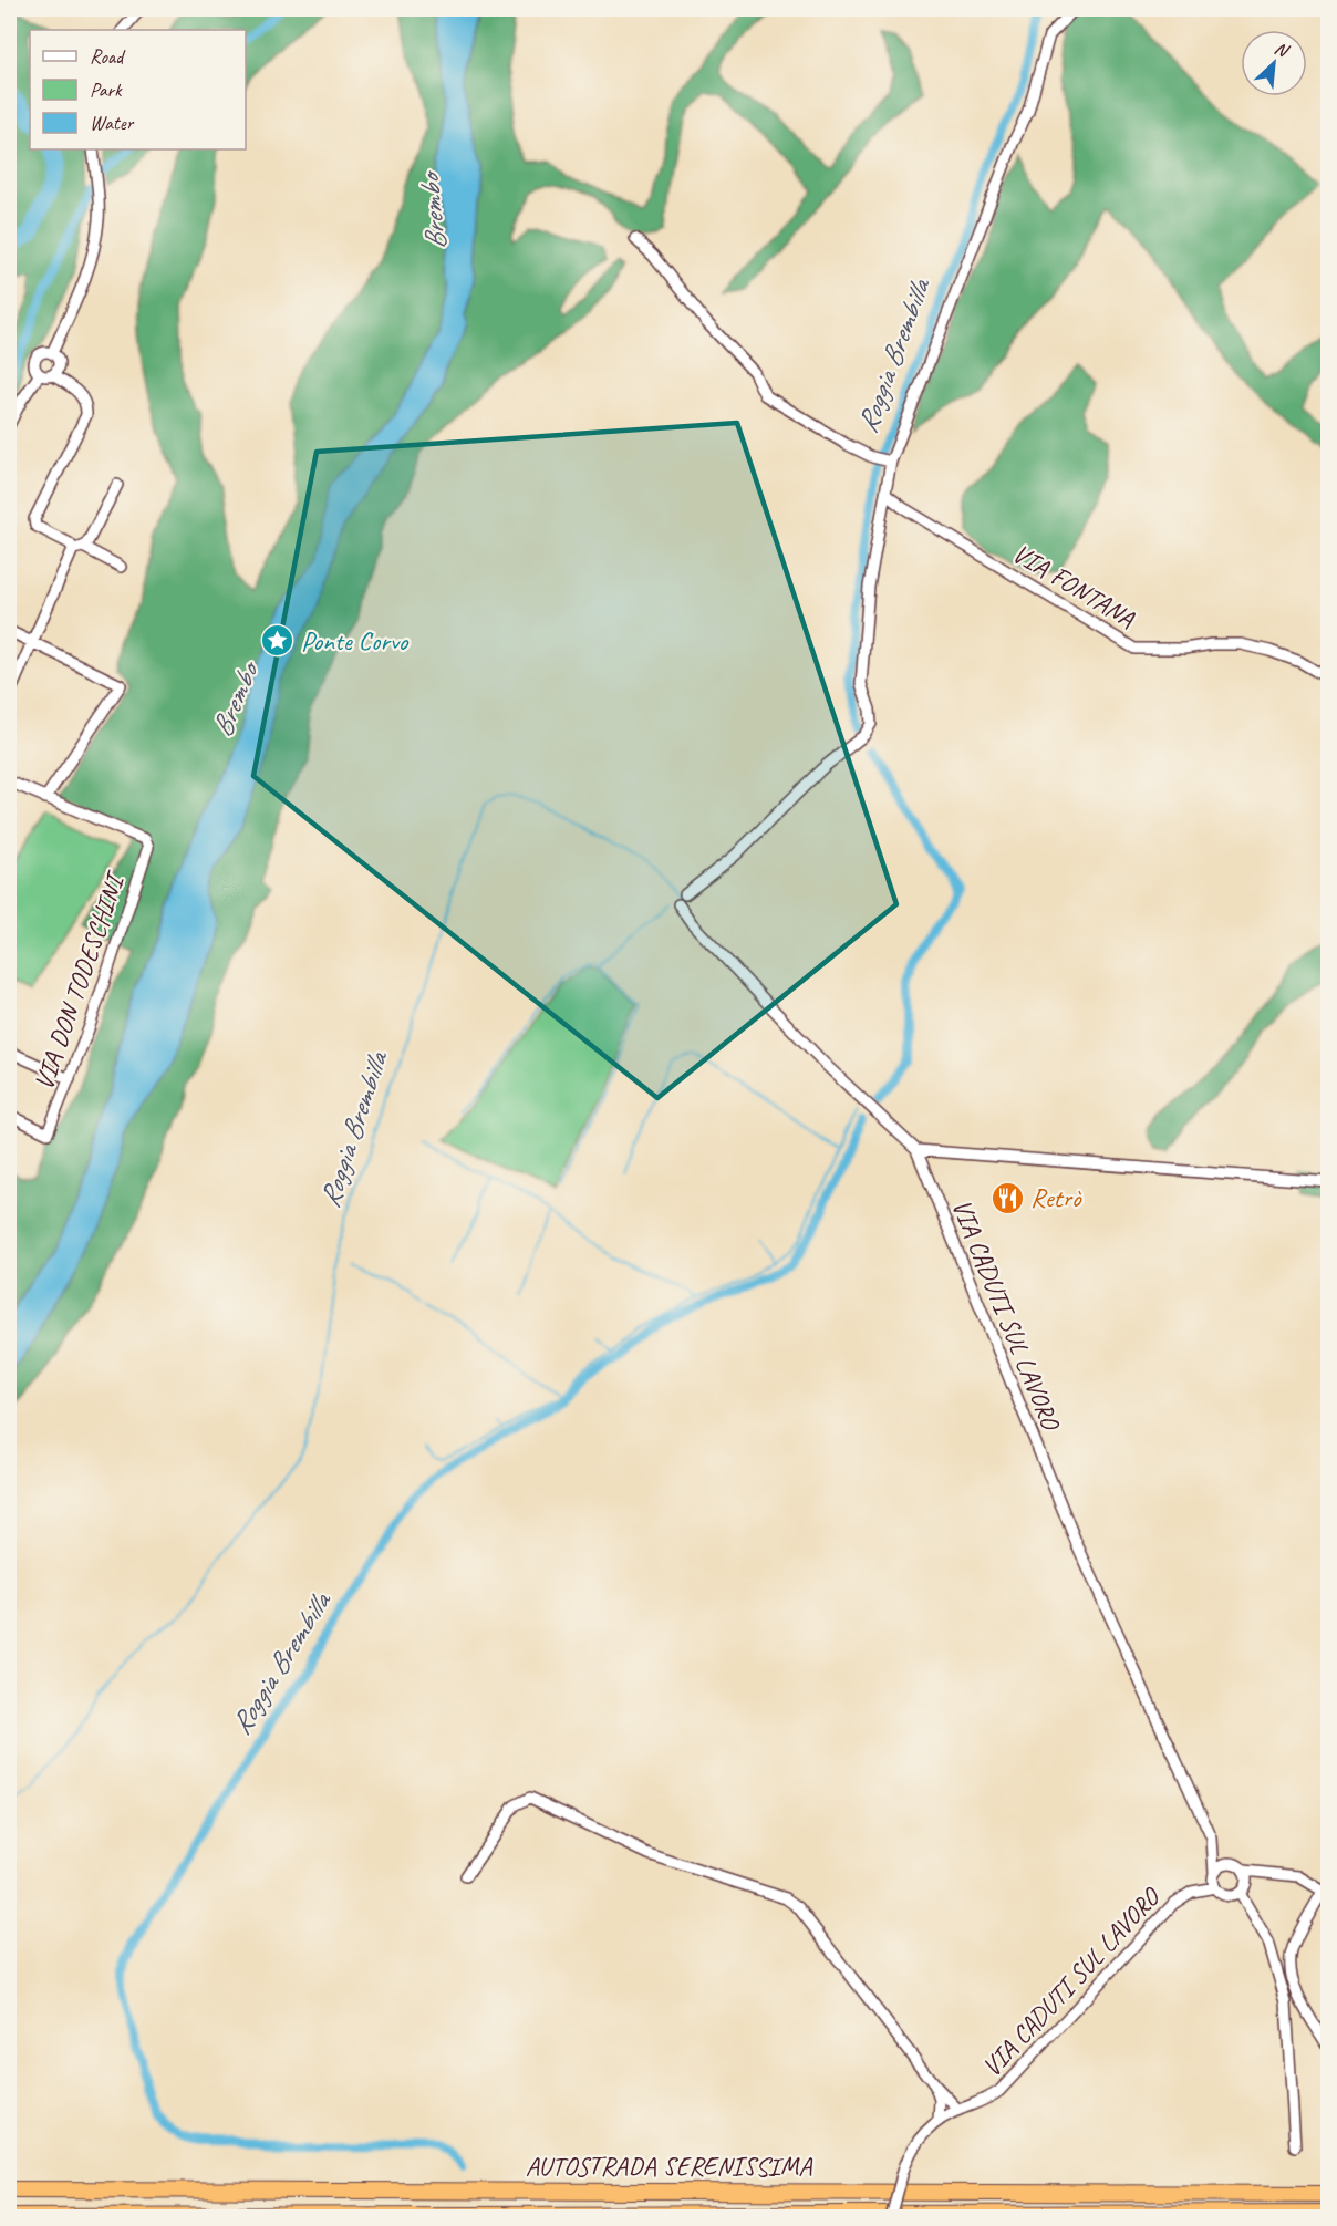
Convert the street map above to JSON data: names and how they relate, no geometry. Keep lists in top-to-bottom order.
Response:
{
  "streets": {
    "highway": ["AUTOSTRADA SERENISSIMA"],
    "street": ["VIA FONTANA", "VIA DON TODESCHINI", "VIA CADUTI SUL LAVORO"]
  },
  "water": ["Brembo", "Roggia Brembilla"],
  "places": {
    "place": ["Ponte Corvo"],
    "restaurant": ["Retrò"]
  },
  "legend": ["Road", "Park", "Water"],
  "north": "top right"
}
